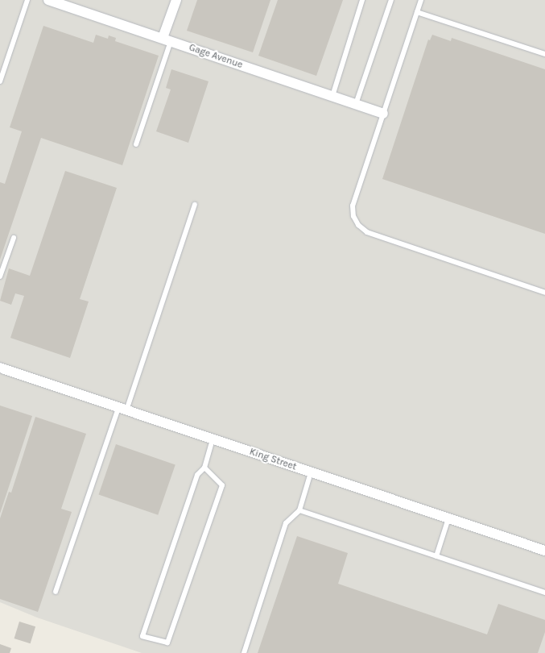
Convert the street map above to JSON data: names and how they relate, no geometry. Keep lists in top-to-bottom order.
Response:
{
  "streets": {
    "street": ["Gage Avenue", "King Street"]
  }
}
